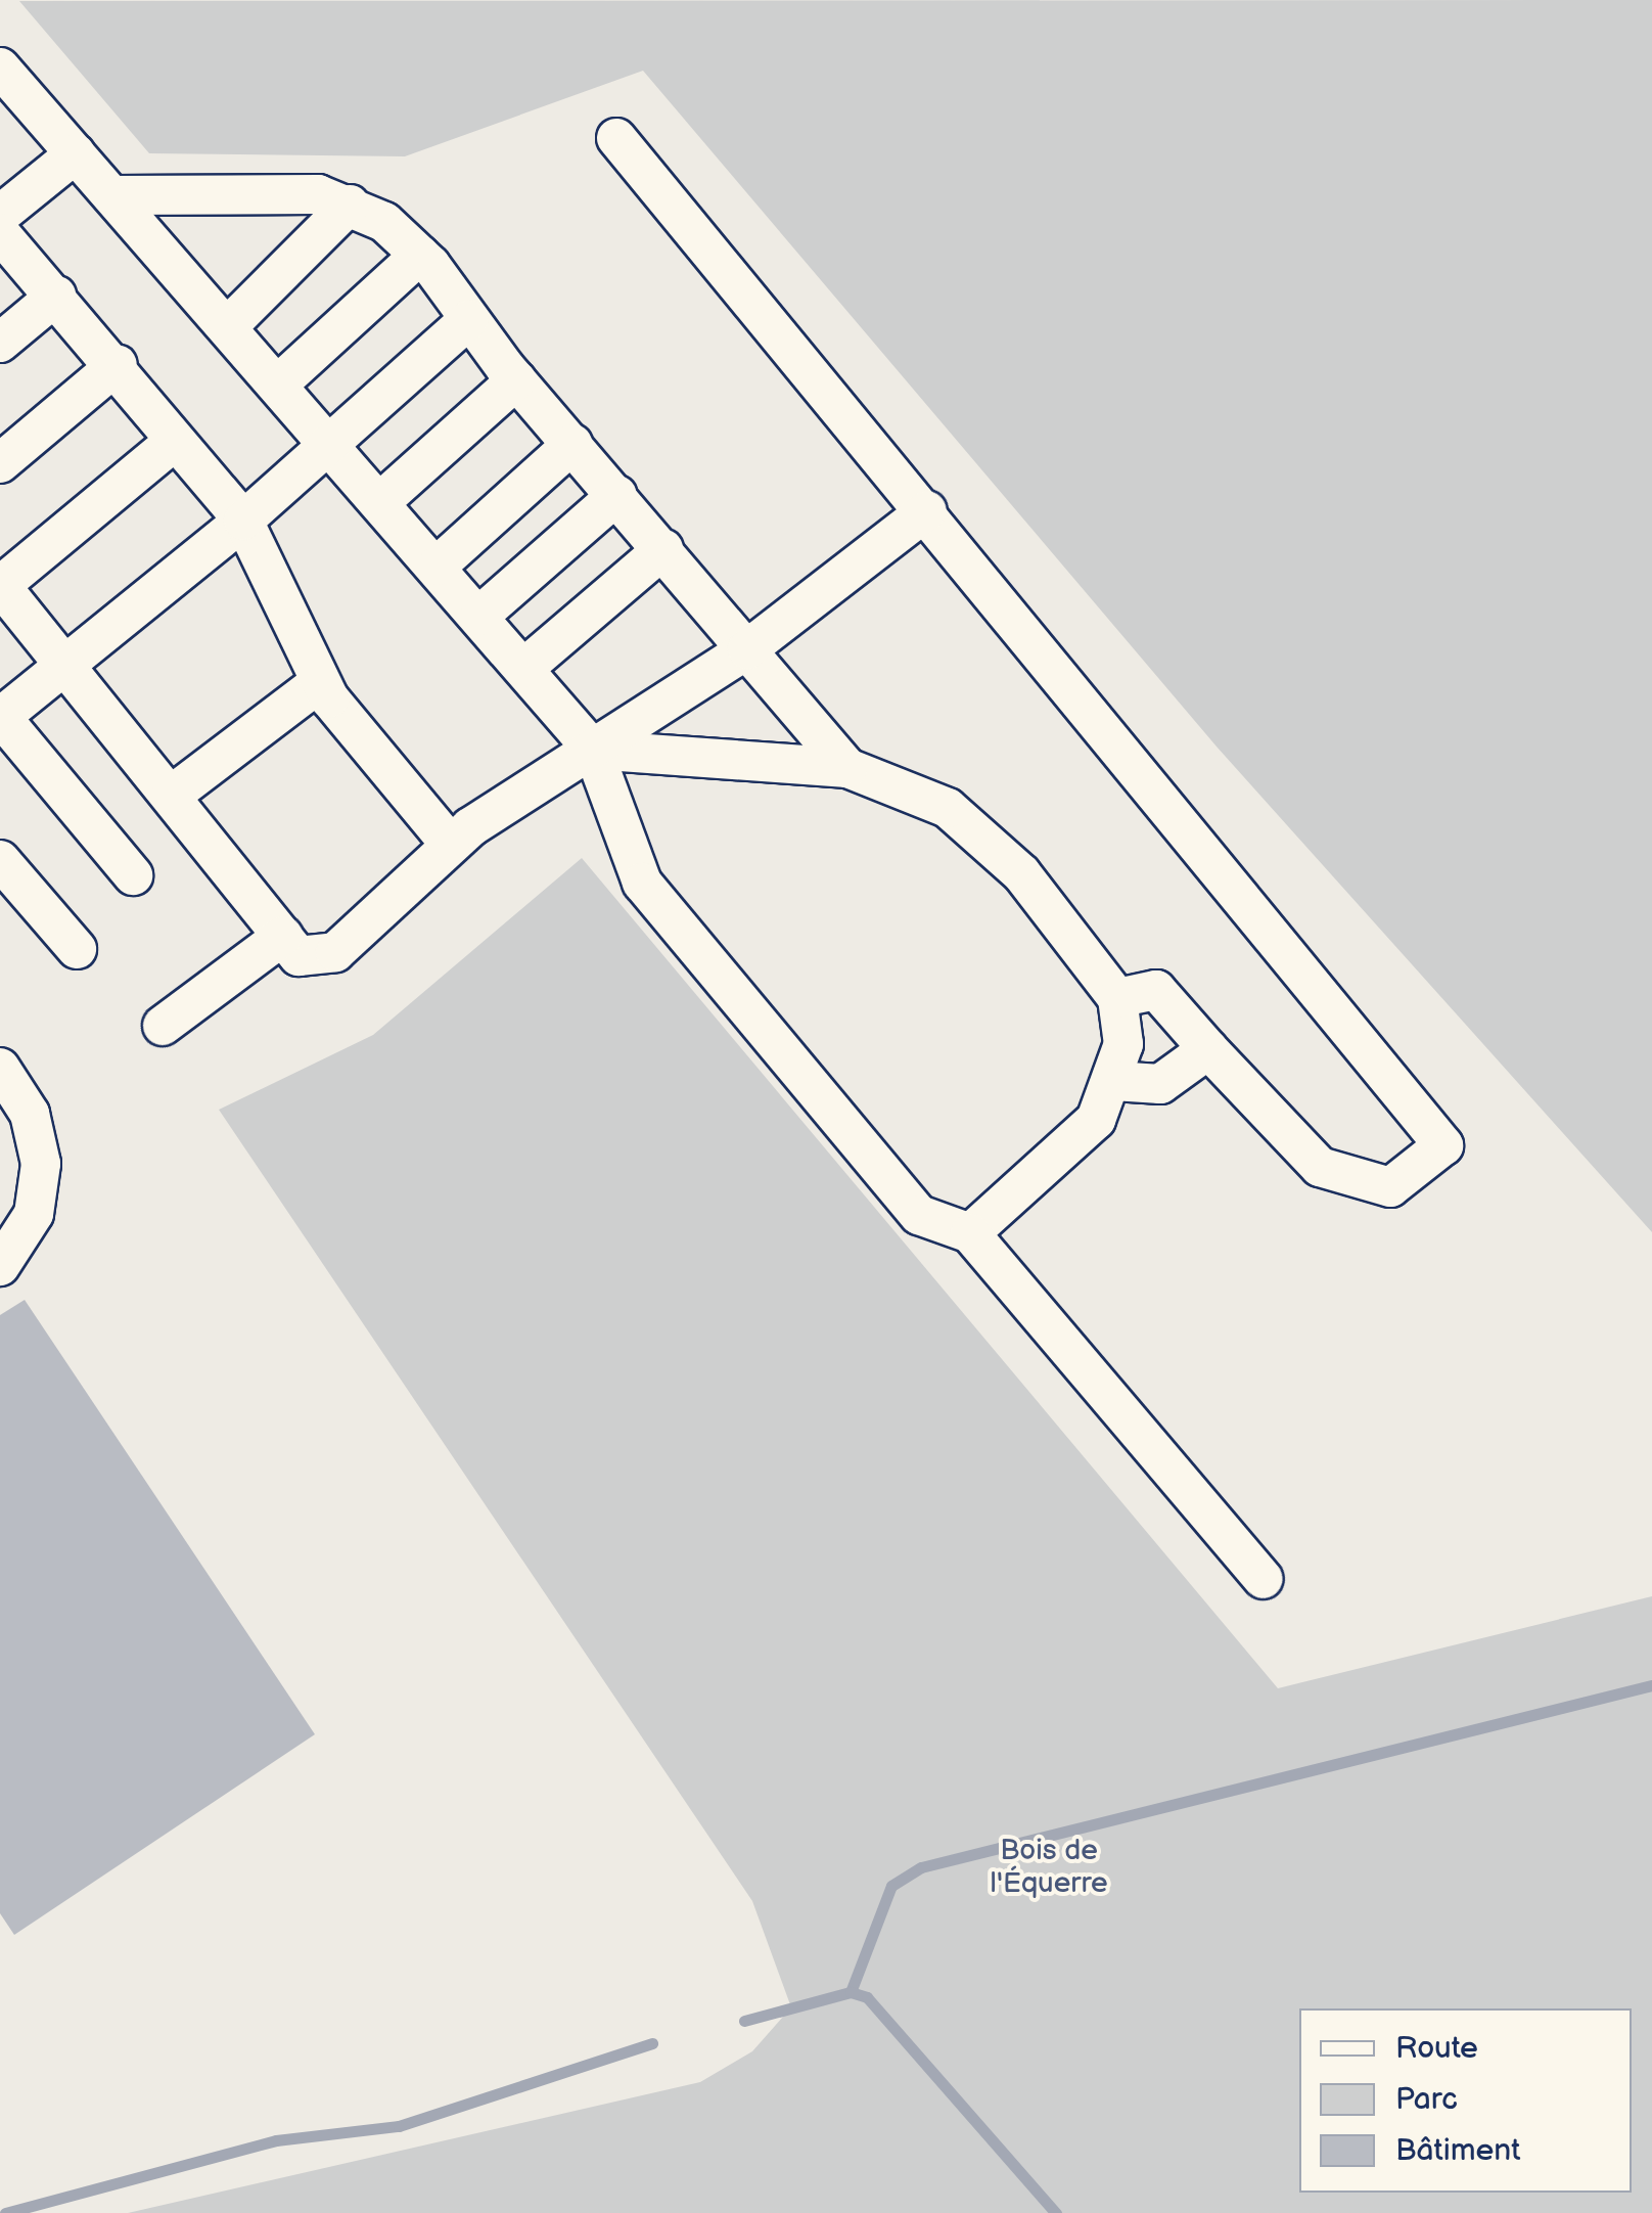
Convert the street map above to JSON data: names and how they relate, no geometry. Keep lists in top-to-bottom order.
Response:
{
  "parks": ["Bois de l'Équerre"],
  "legend": ["Route", "Parc", "Bâtiment"]
}
